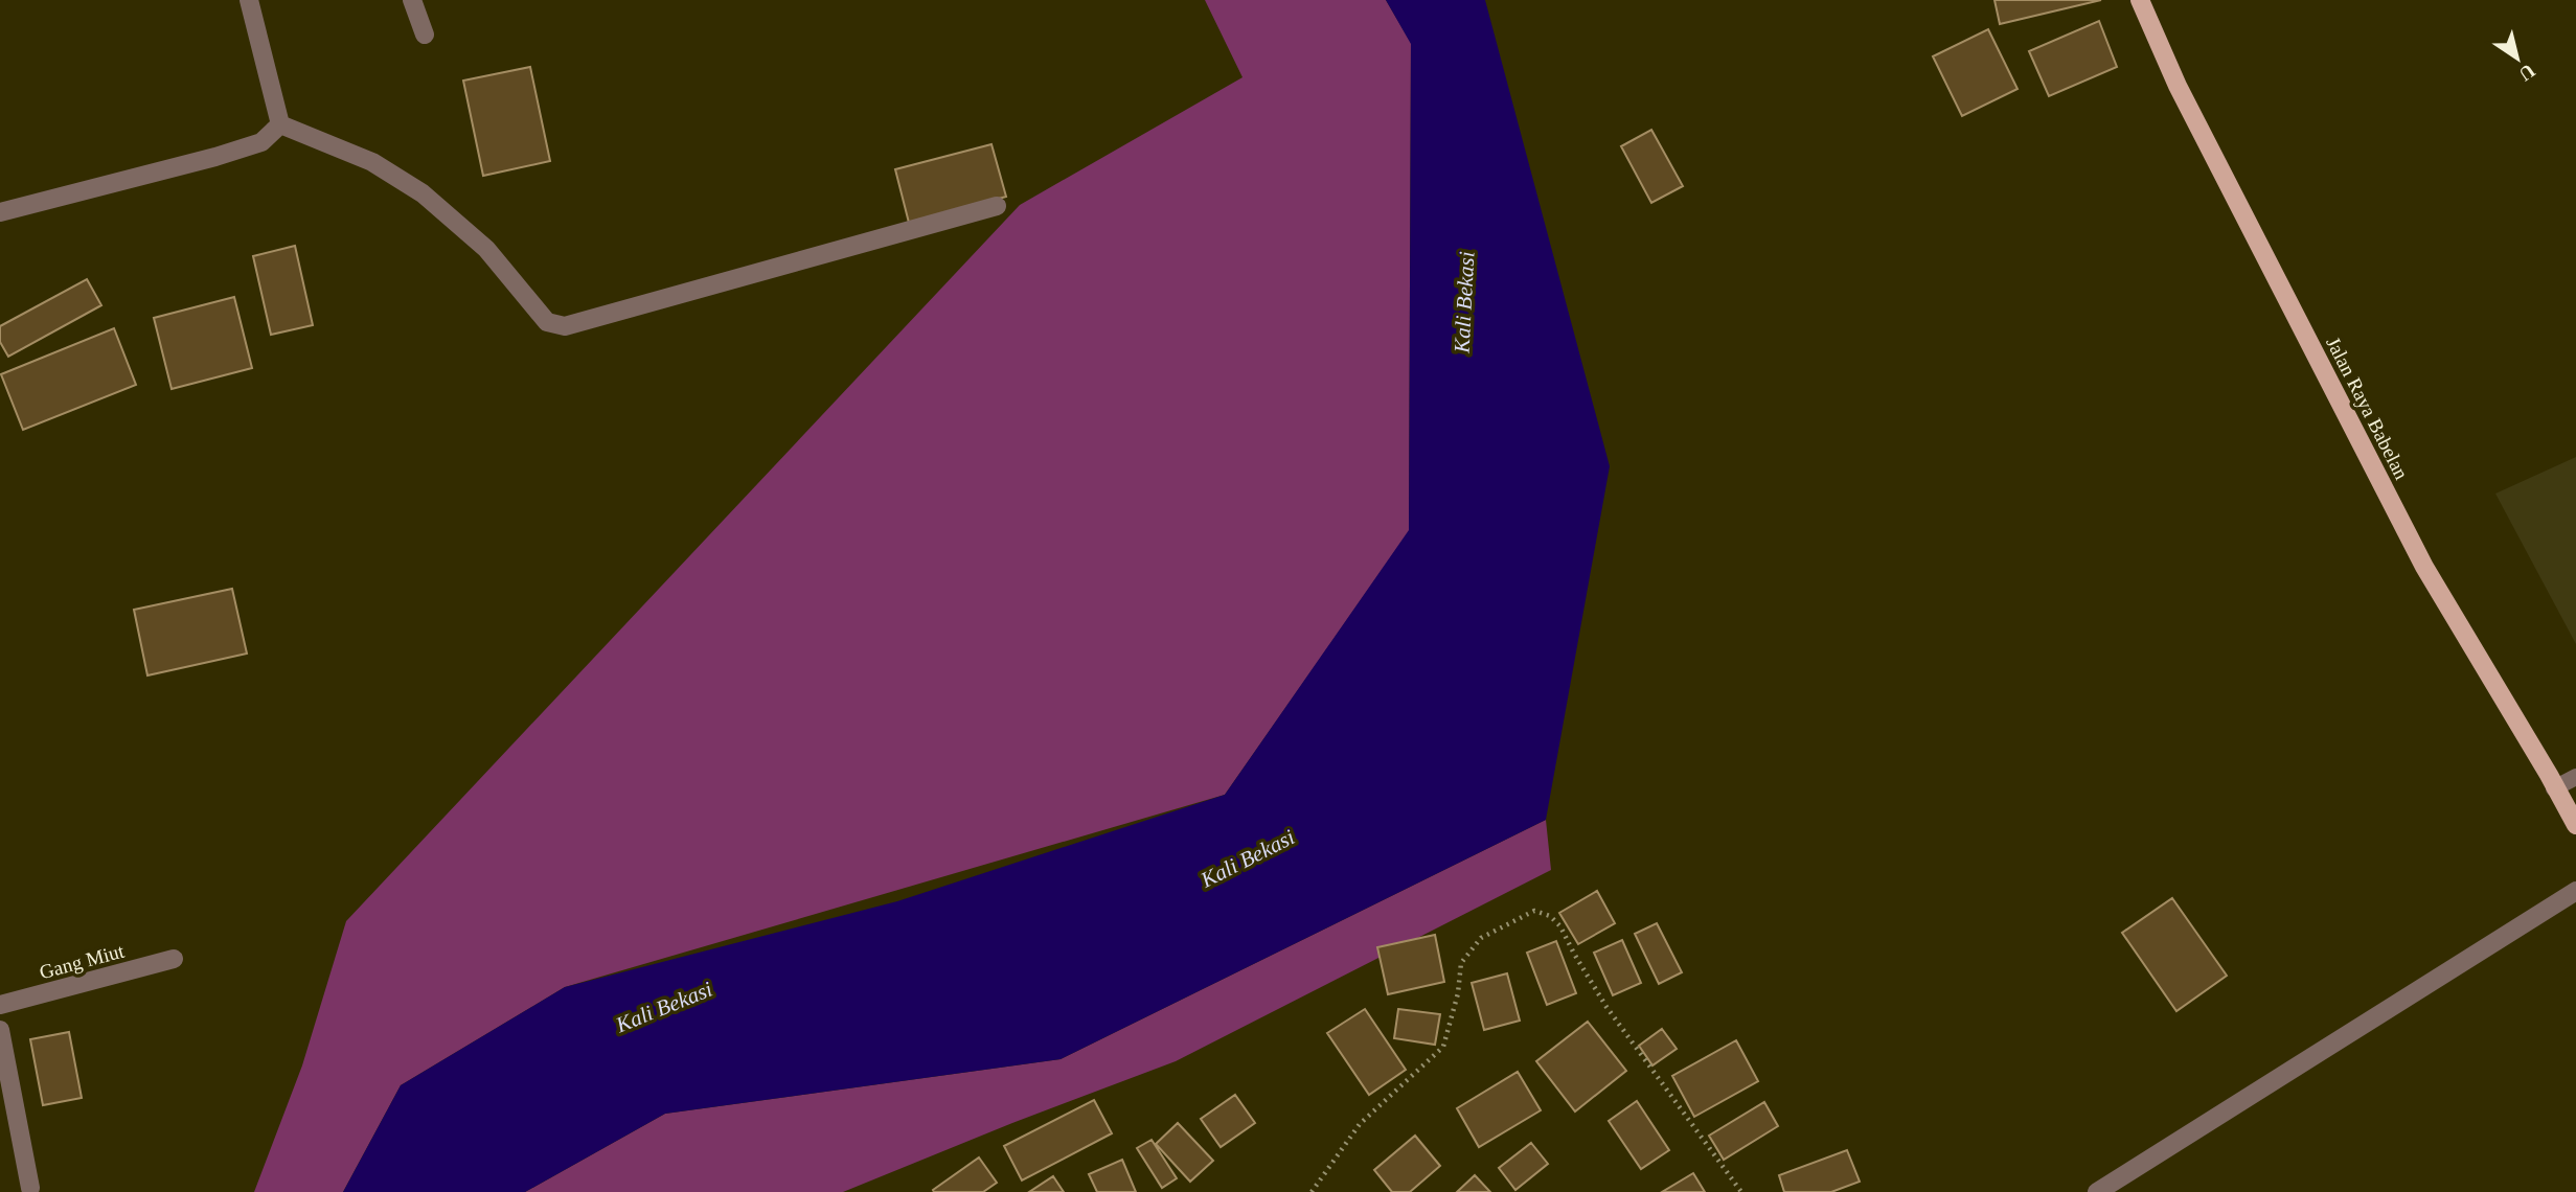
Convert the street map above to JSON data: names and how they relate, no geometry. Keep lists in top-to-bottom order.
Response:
{
  "streets": {
    "main road": ["Jalan Raya Babelan"],
    "street": ["Gang Miut"]
  },
  "water": ["Kali Bekasi"],
  "north": "bottom right"
}
